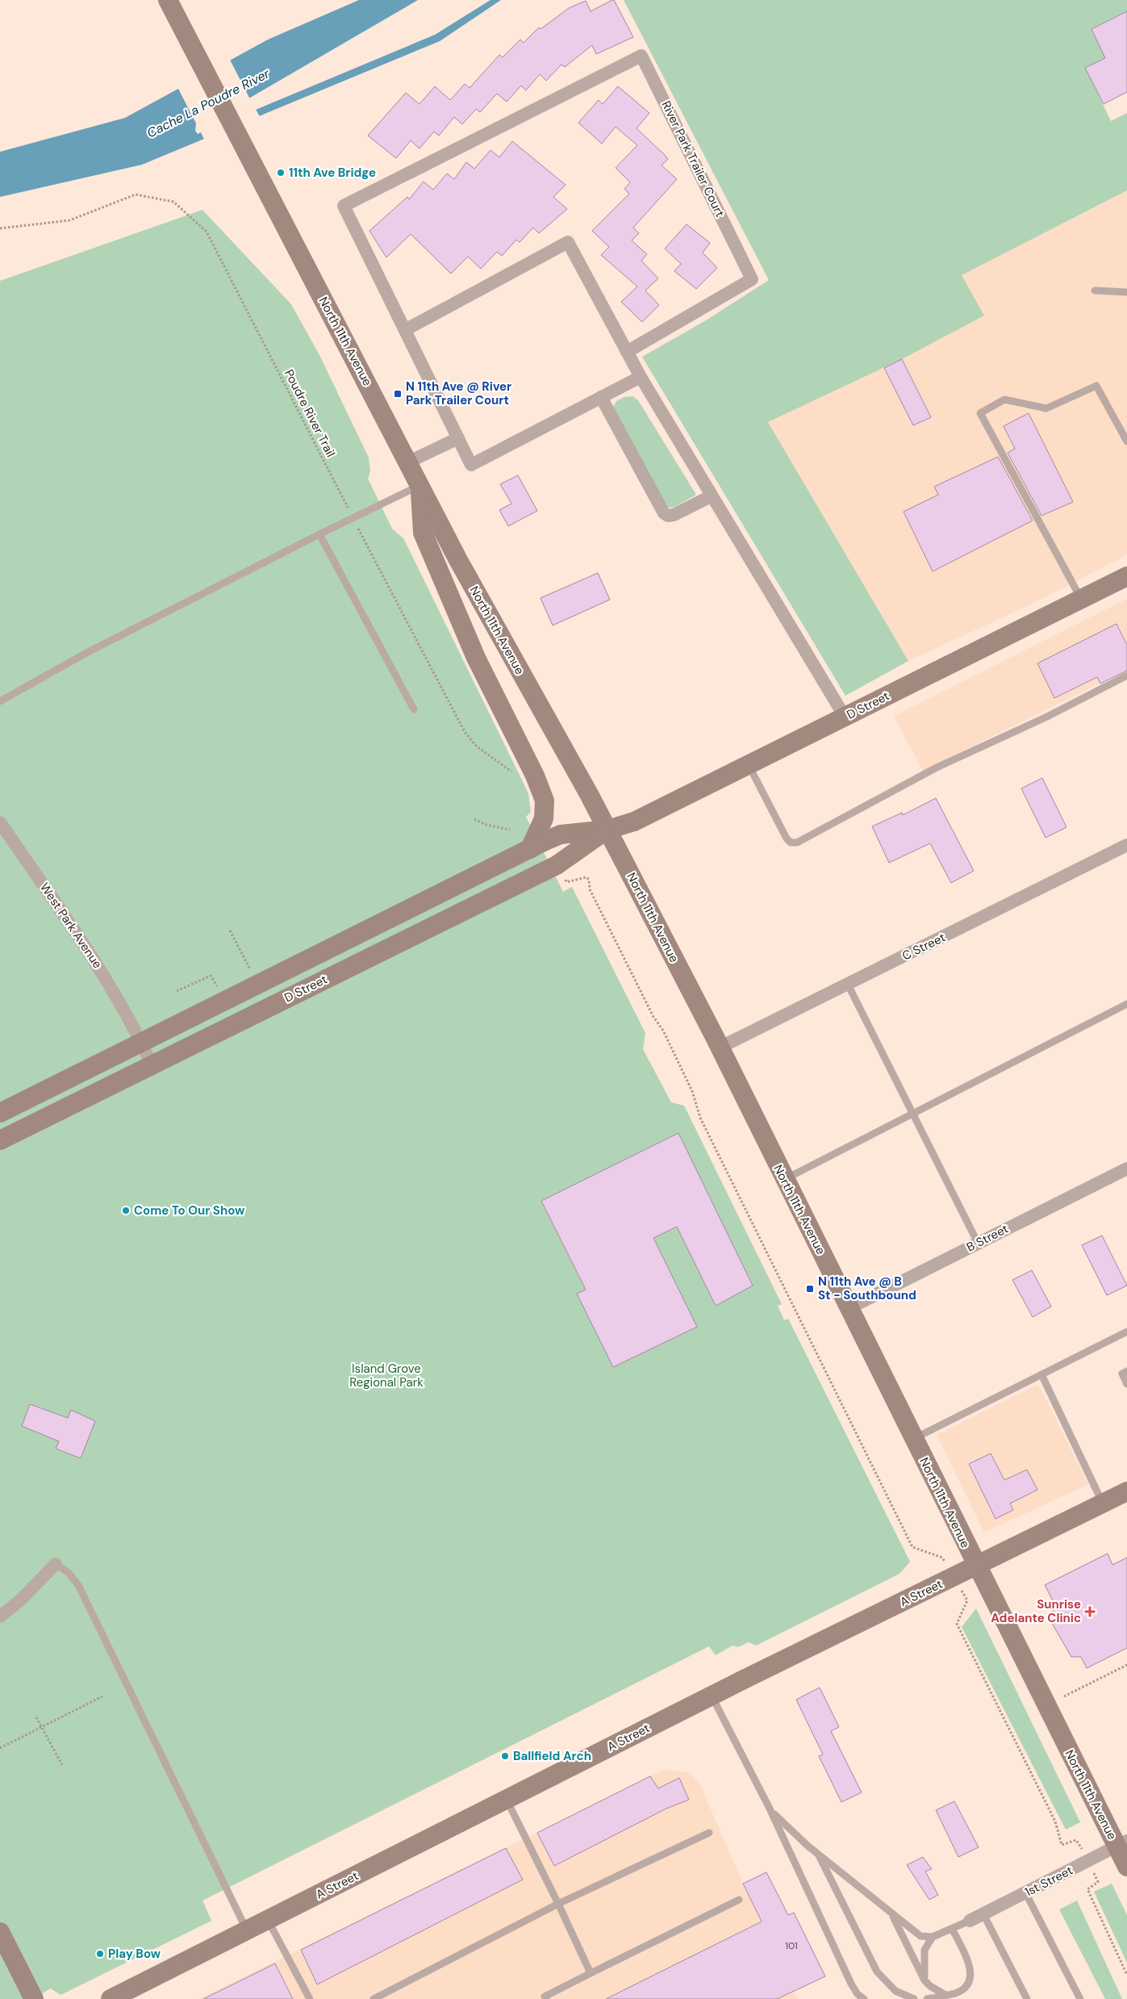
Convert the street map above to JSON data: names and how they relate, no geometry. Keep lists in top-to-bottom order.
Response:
{
  "streets": {
    "street": [
      "River Park Trailer Court",
      "North 11th Avenue",
      "D Street",
      "West Park Avenue",
      "C Street",
      "B Street",
      "A Street",
      "1st Street"
    ],
    "path": ["Poudre River Trail"]
  },
  "crossings": [
    ["North 11th Avenue", "D Street"],
    ["North 11th Avenue", "C Street"],
    ["North 11th Avenue", "B Street"],
    ["North 11th Avenue", "A Street"],
    ["North 11th Avenue", "1st Street"],
    ["D Street", "West Park Avenue"]
  ],
  "water": ["Cache La Poudre River"],
  "parks": ["Island Grove Regional Park"],
  "places": {
    "other": [
      "11th Ave Bridge",
      "Come To Our Show",
      "Ballfield Arch",
      "Play Bow"
    ],
    "transit": ["N 11th Ave @ River Park Trailer Court", "N 11th Ave @ B St - Southbound"],
    "health": ["Sunrise Adelante Clinic"]
  },
  "house_numbers": ["101"]
}
